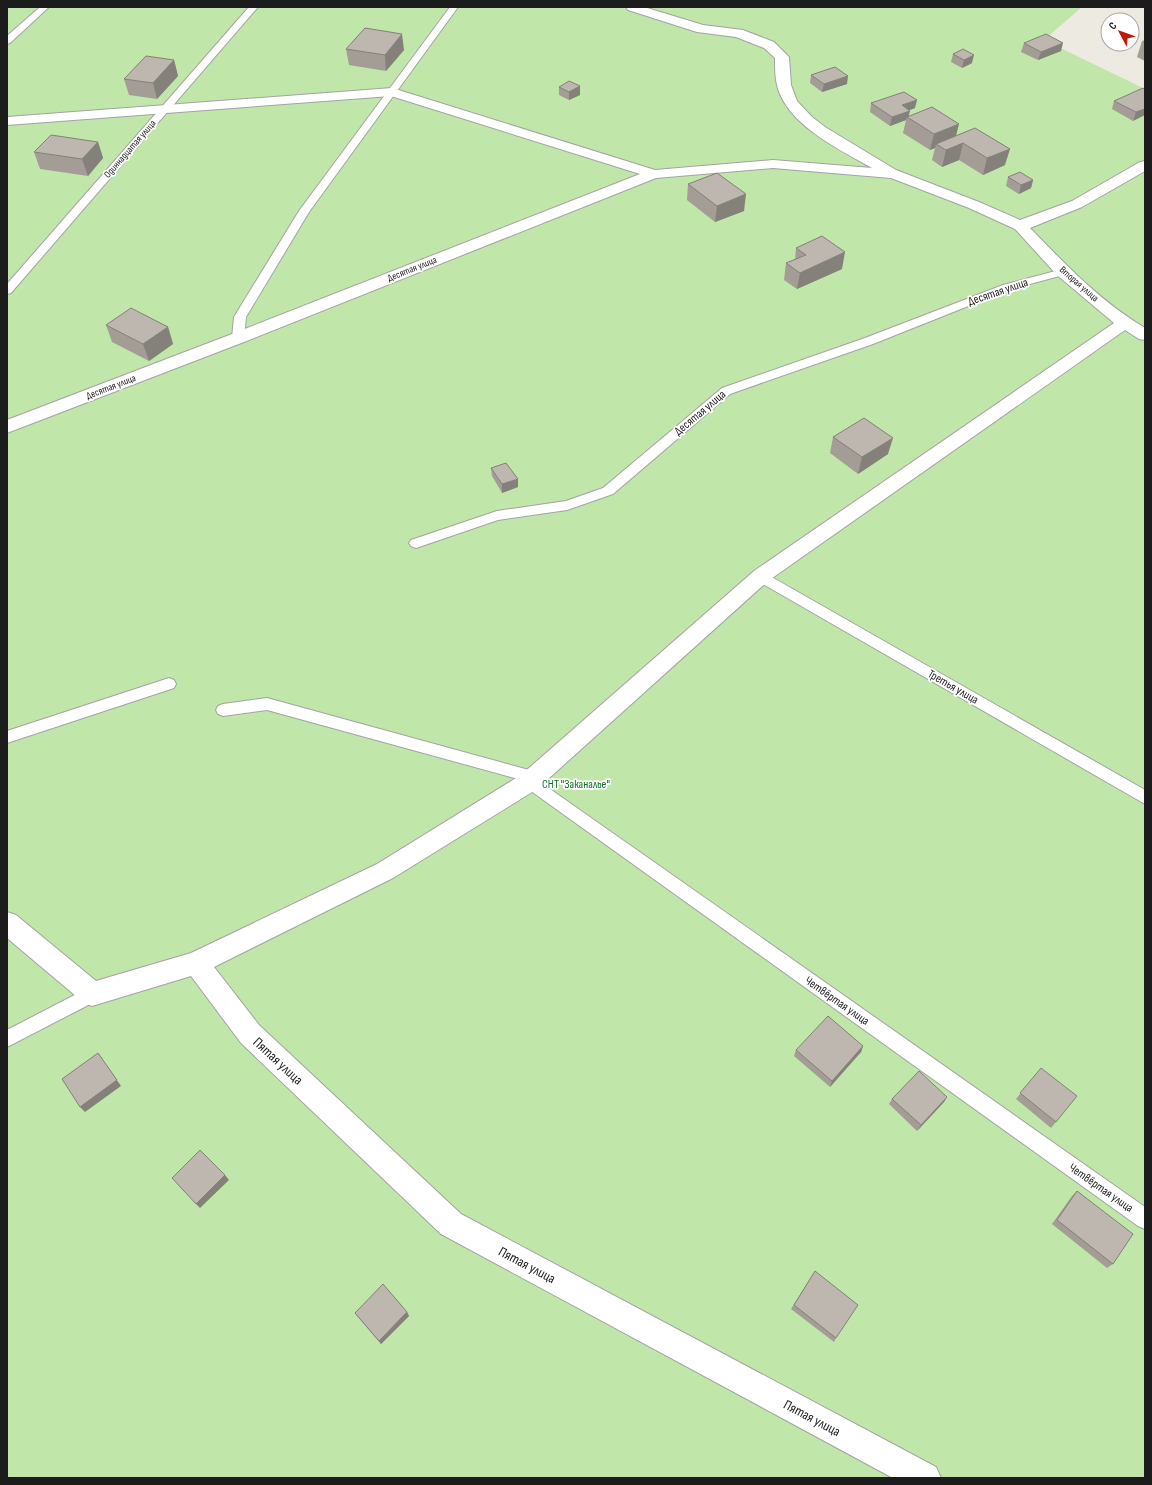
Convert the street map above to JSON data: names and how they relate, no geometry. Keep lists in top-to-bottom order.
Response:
{
  "streets": {
    "street": ["Десятая улица", "Вторая улица", "Пятая улица"],
    "lane": ["Одиннадцатая улица", "Третья улица", "Четвёртая улица"]
  },
  "crossings": [
    ["Десятая улица", "Вторая улица"]
  ],
  "parks": ["СНТ \"Заканалье\""],
  "north": "top left"
}
